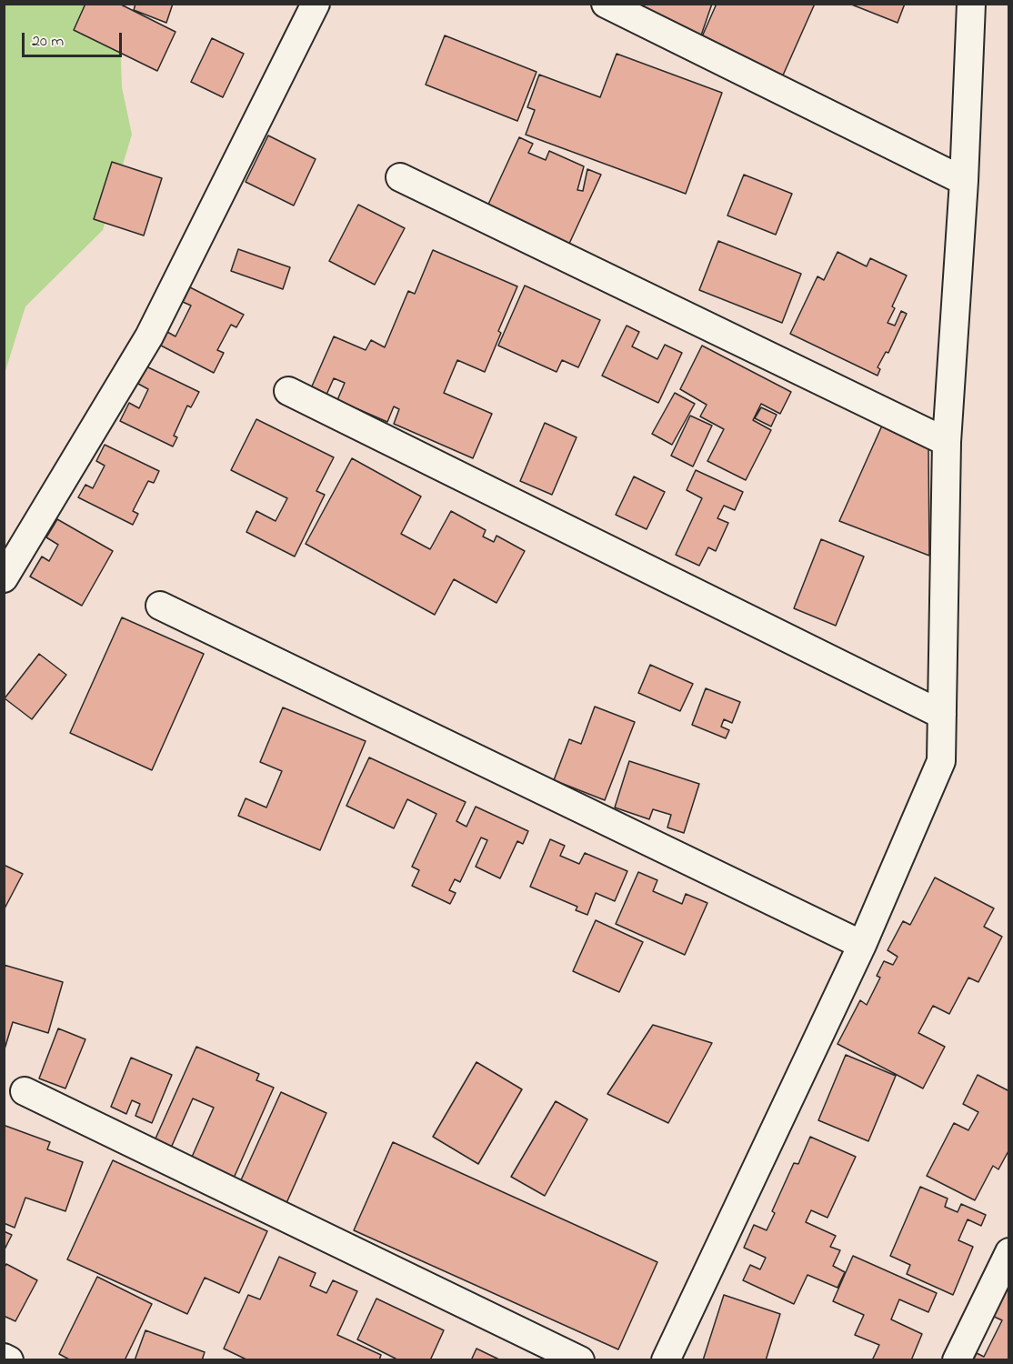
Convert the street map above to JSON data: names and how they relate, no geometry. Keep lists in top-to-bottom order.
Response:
{
  "scale_bar": "20 m"
}
